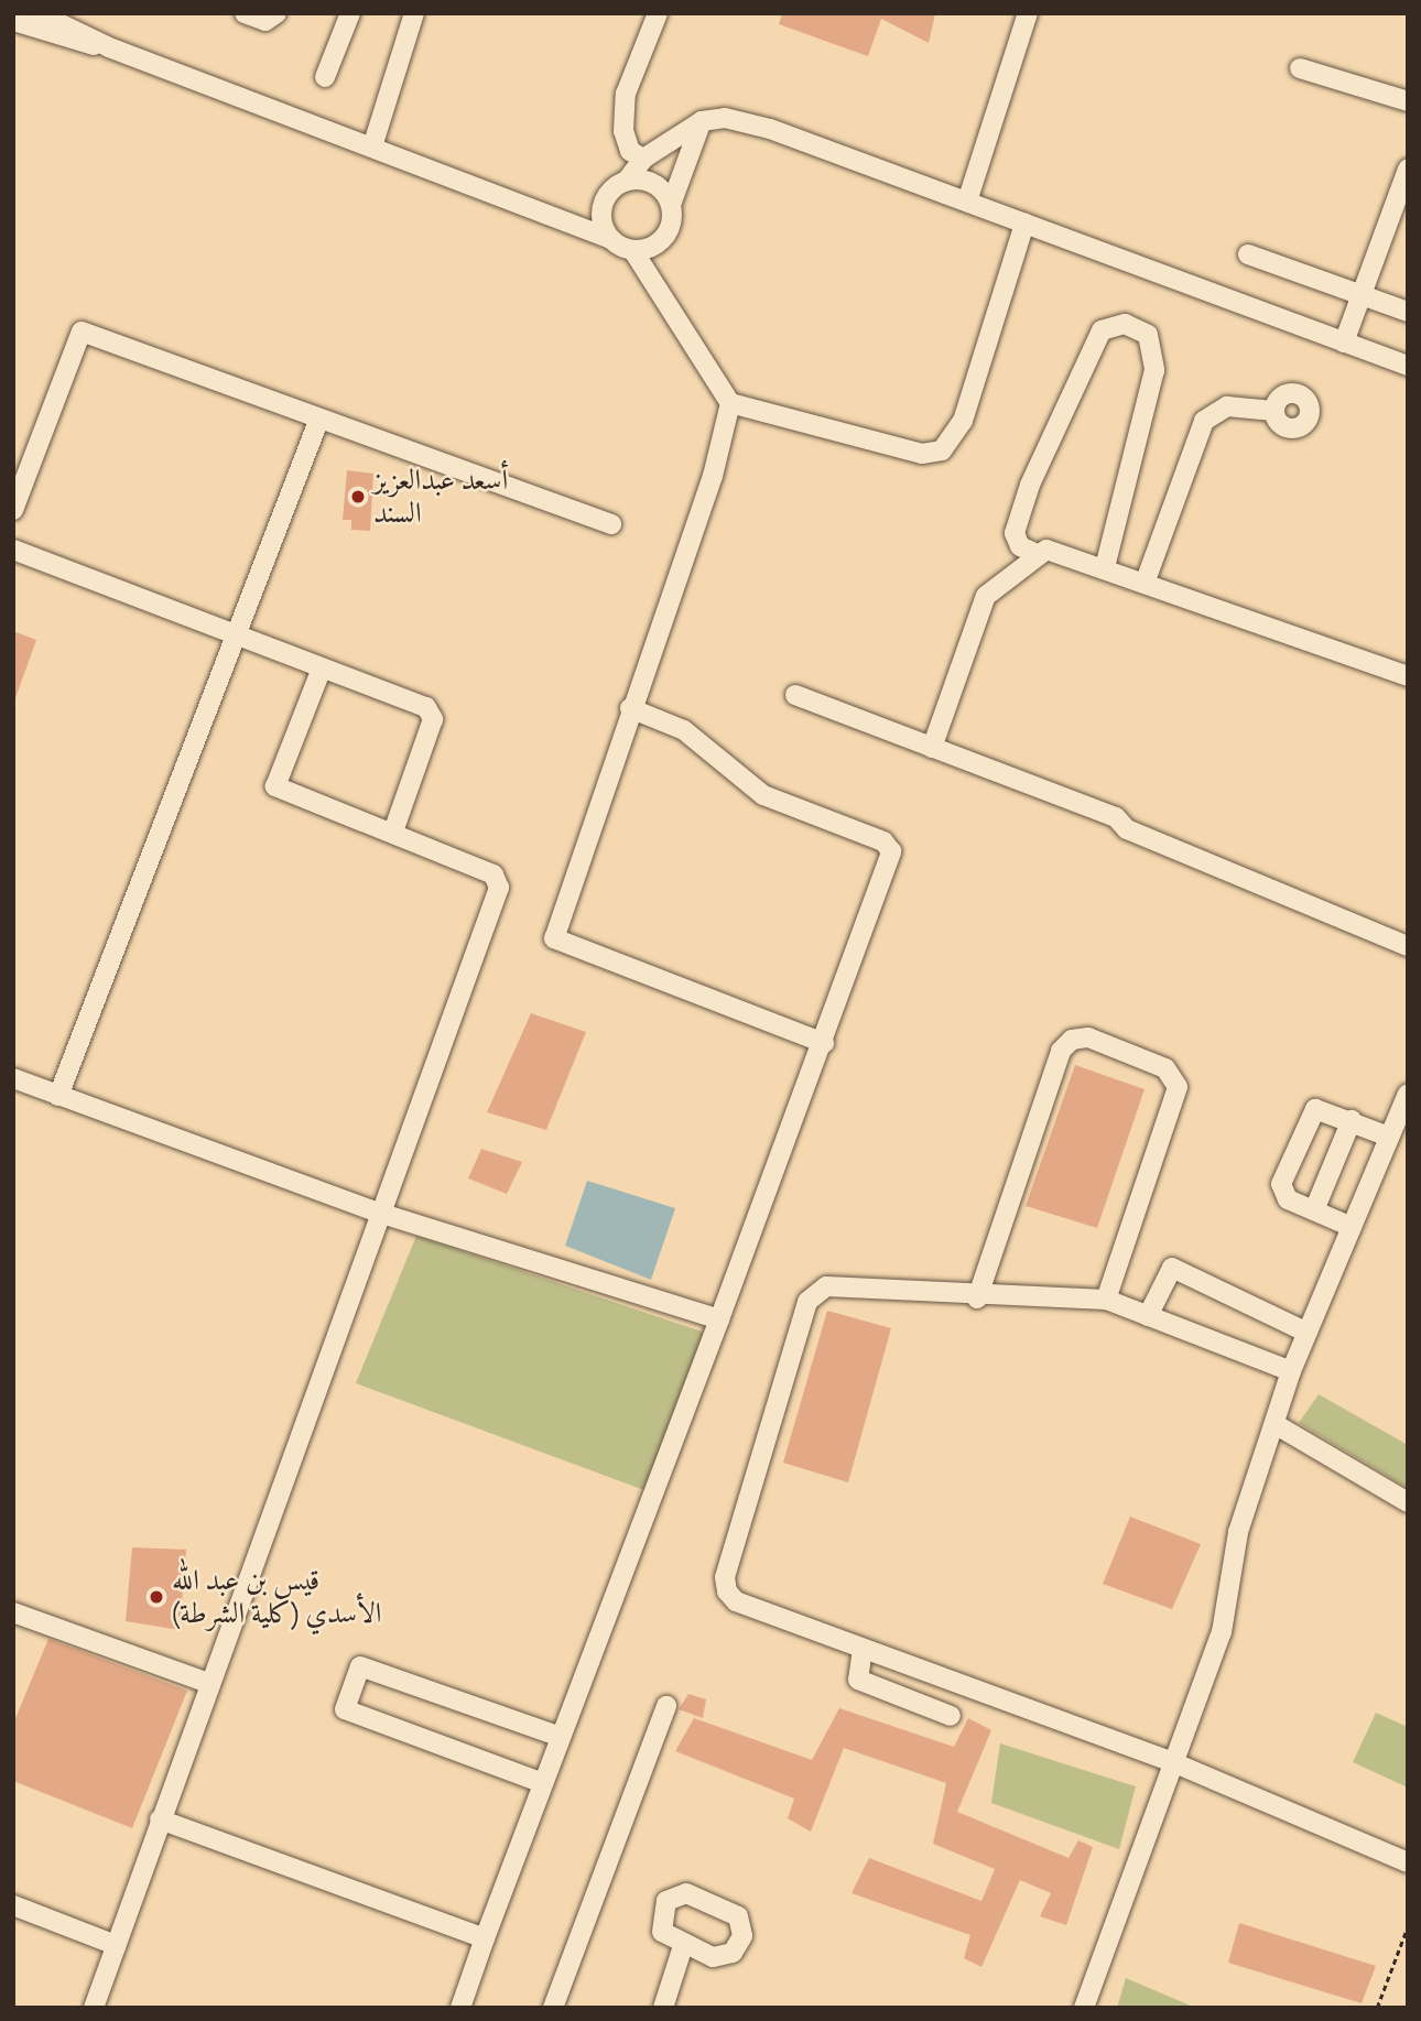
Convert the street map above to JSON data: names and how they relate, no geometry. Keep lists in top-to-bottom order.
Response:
{
  "places": ["أسعد عبدالعزيز السند", "قيس بن عبد الله الأسدي (كلية الشرطة)"]
}
